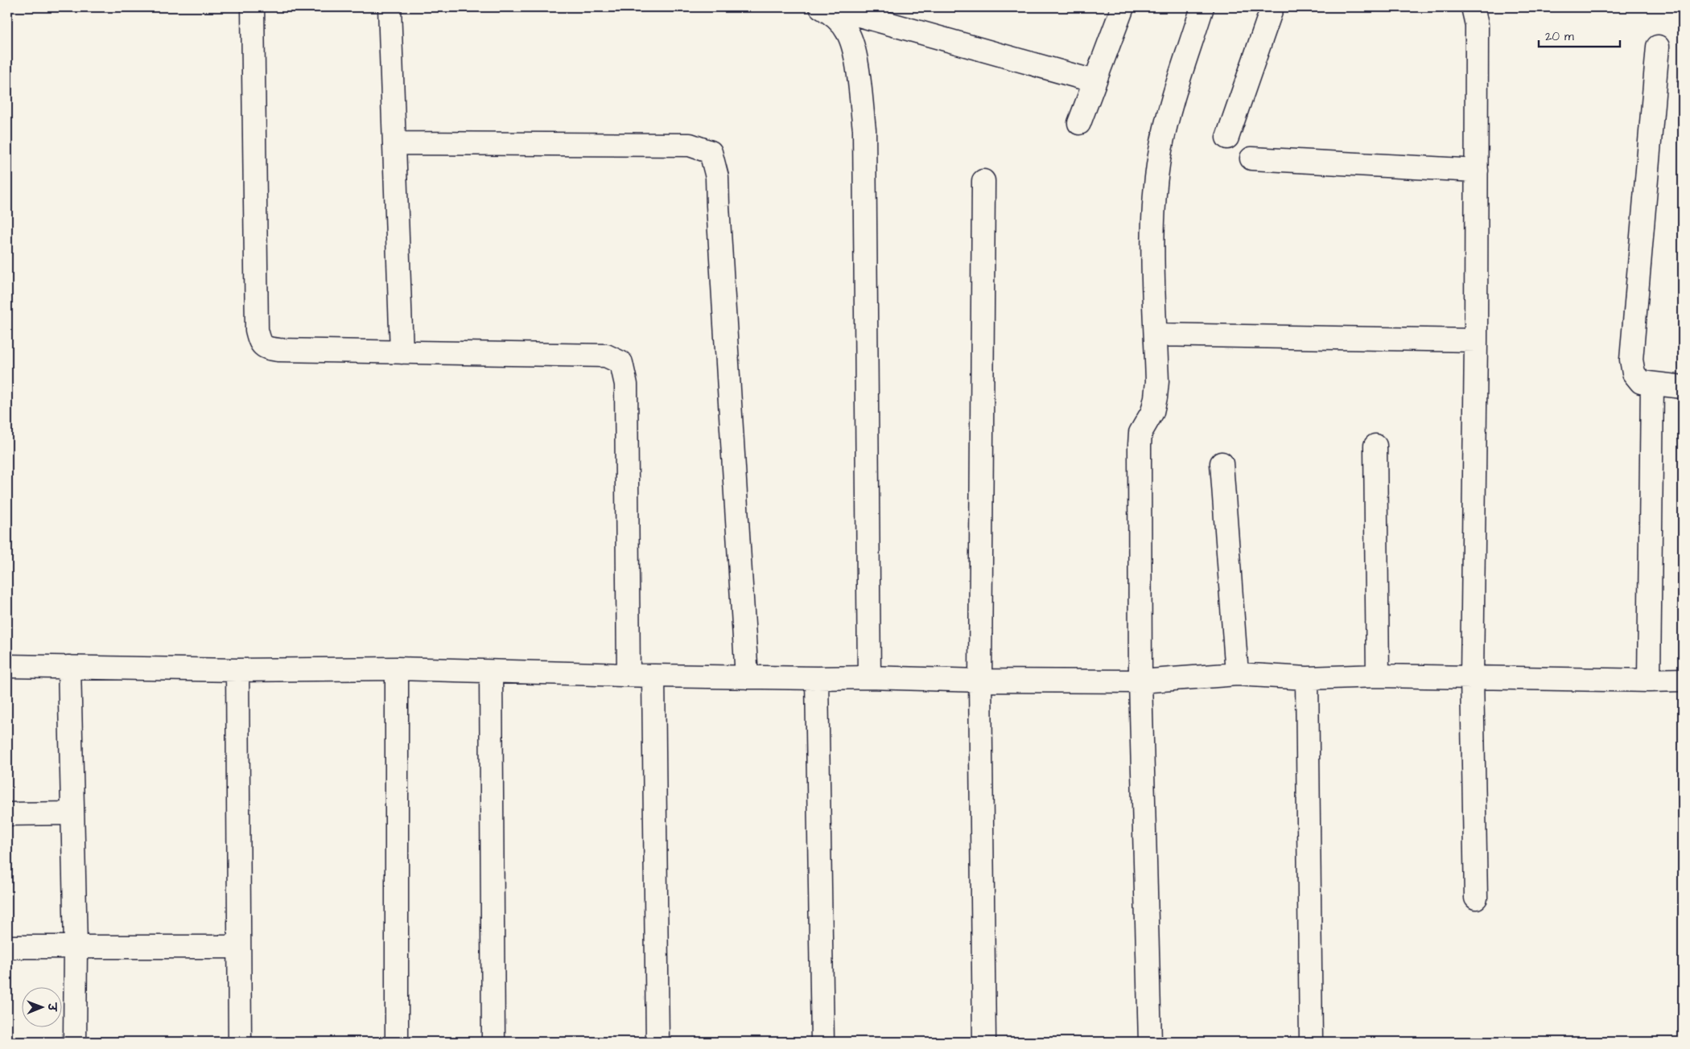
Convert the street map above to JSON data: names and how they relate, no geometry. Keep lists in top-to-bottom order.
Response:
{
  "scale_bar": "20 m",
  "north": "right"
}
